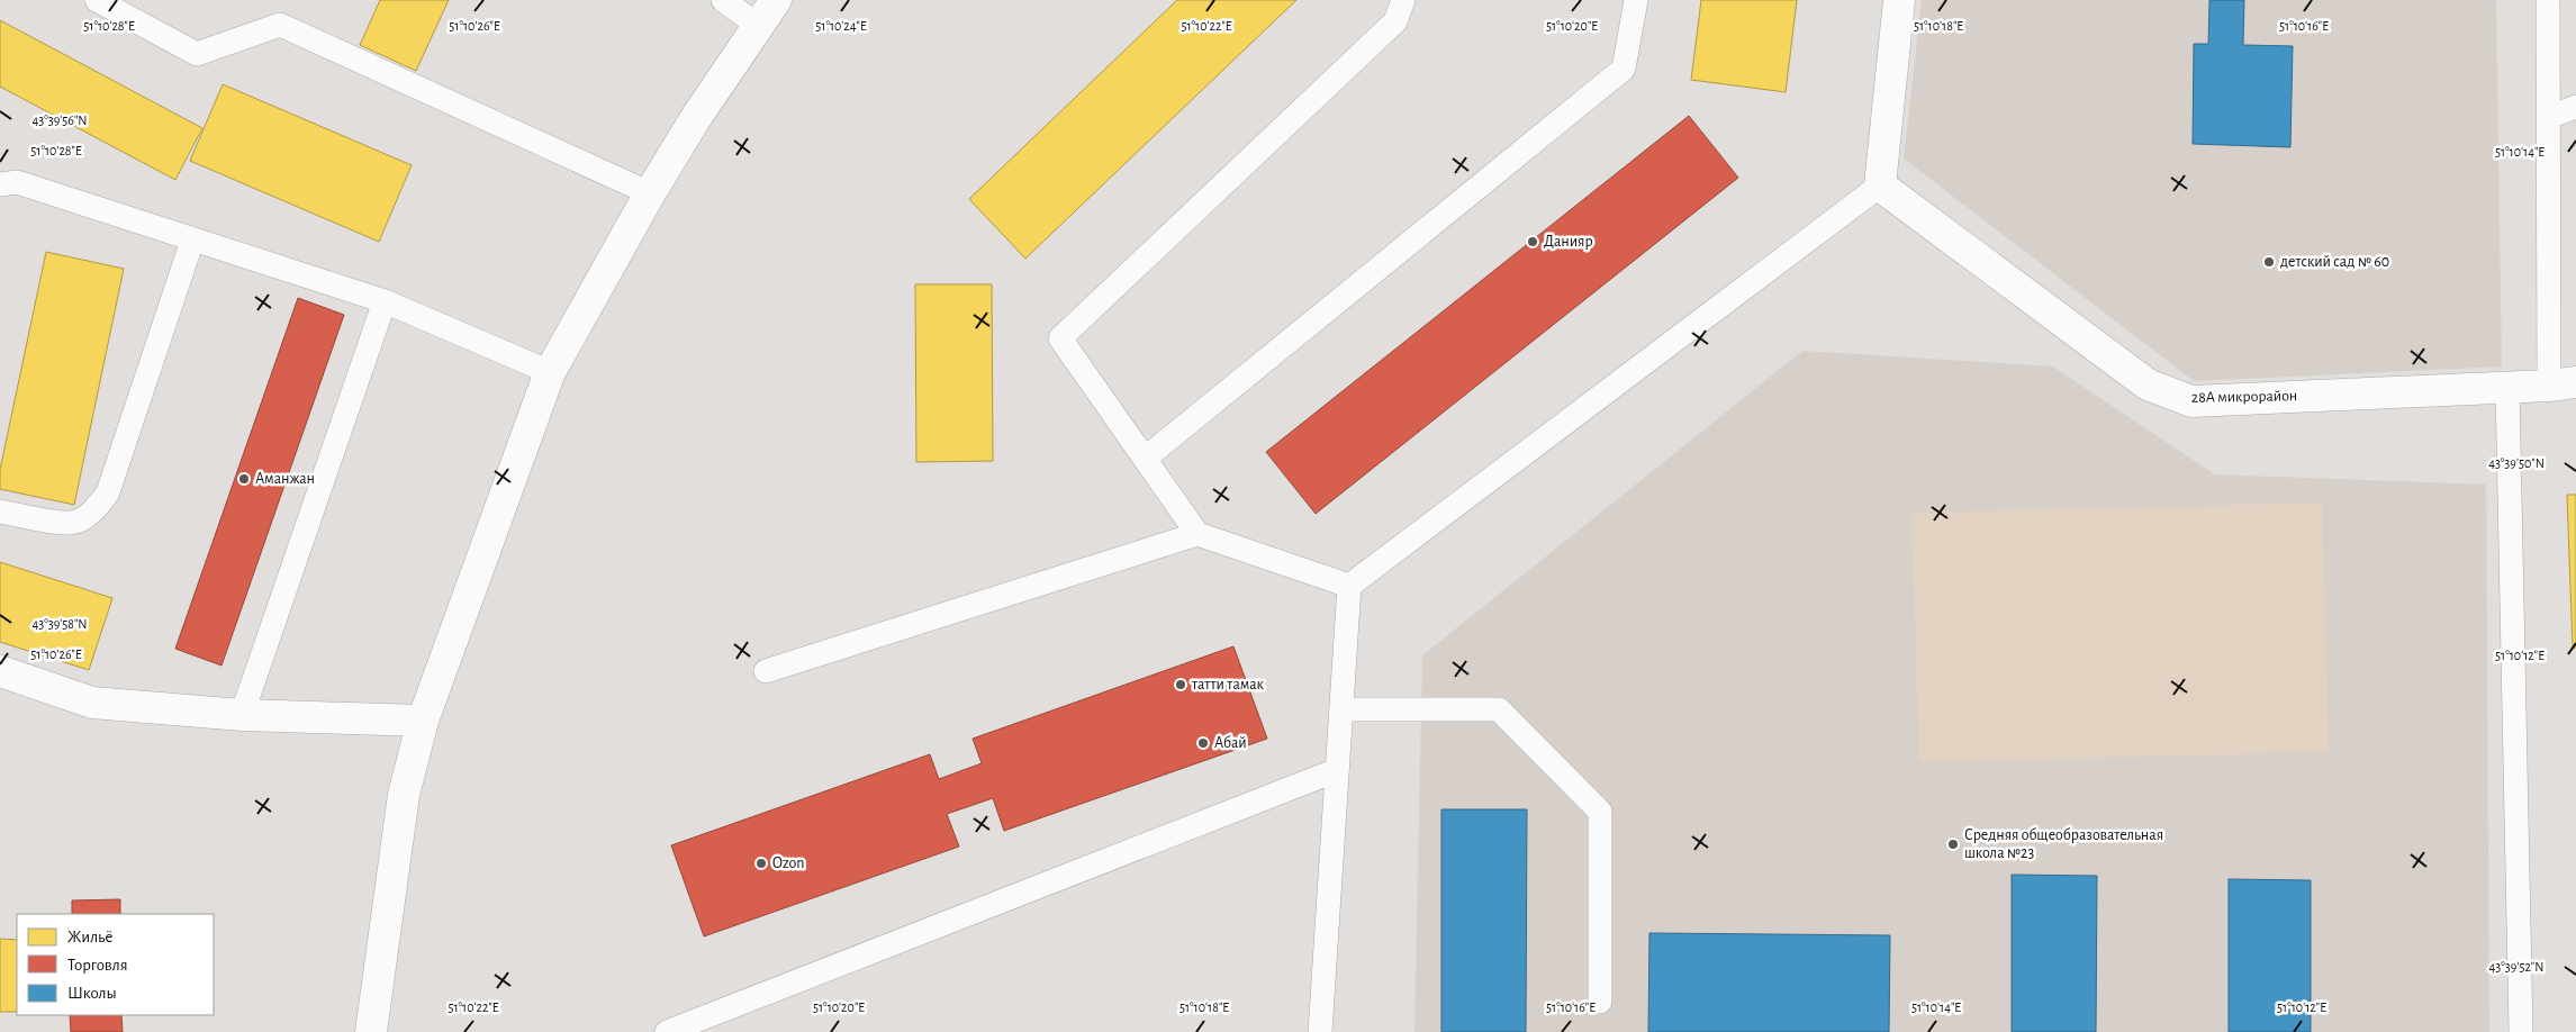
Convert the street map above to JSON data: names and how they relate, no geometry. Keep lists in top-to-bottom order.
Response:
{
  "streets": {
    "street": ["28А микрорайон"]
  },
  "places": [
    "Данияр",
    "детский сад № 60",
    "Аманжан",
    "татти тамак",
    "Абай",
    "Средняя общеобразовательная школа №23",
    "Ozon"
  ],
  "legend": ["Жильё", "Торговля", "Школы"],
  "coordinates": [
    "51°10'26\"E",
    "51°10'28\"E",
    "51°10'24\"E",
    "51°10'22\"E",
    "51°10'20\"E",
    "51°10'18\"E",
    "51°10'16\"E",
    "43°39'56\"N",
    "51°10'14\"E",
    "43°39'50\"N",
    "43°39'58\"N",
    "51°10'12\"E",
    "43°39'52\"N"
  ]
}
